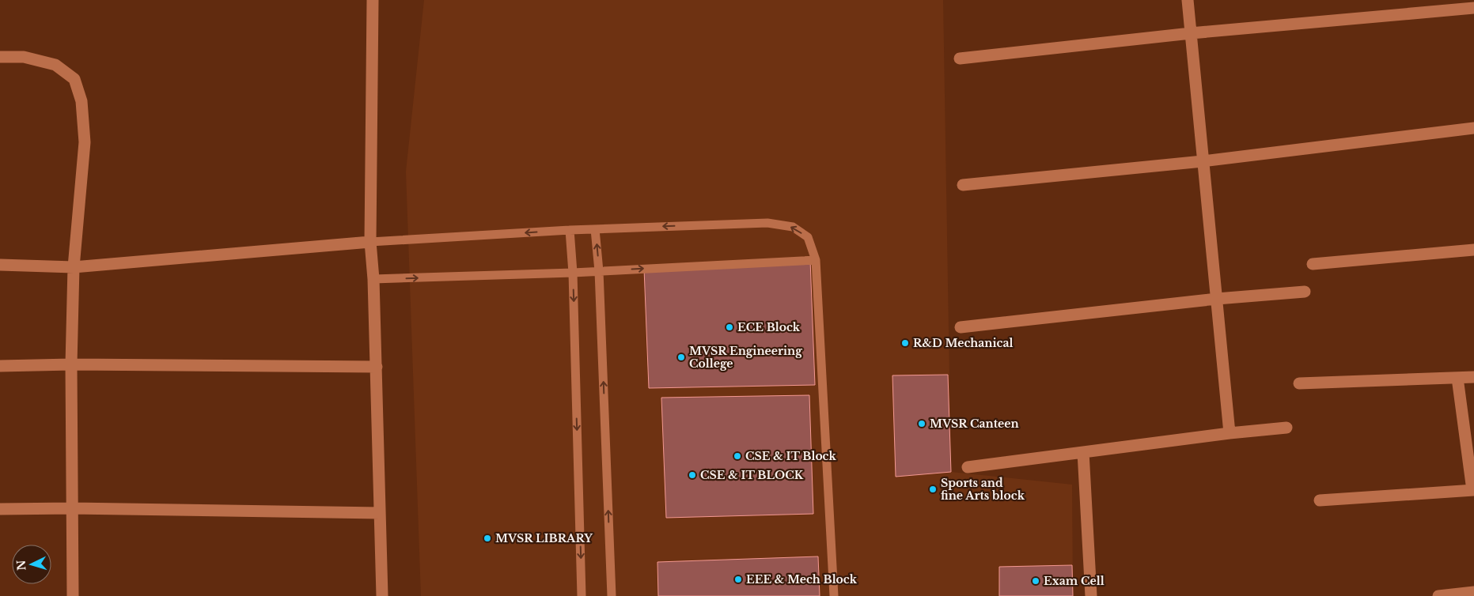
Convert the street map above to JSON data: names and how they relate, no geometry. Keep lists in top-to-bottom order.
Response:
{
  "places": [
    "ECE Block",
    "R&D Mechanical",
    "MVSR Engineering College",
    "MVSR Canteen",
    "CSE & IT Block",
    "CSE & IT BLOCK",
    "Sports and fine Arts block",
    "MVSR LIBRARY",
    "EEE & Mech Block",
    "Exam Cell"
  ],
  "north": "left"
}
